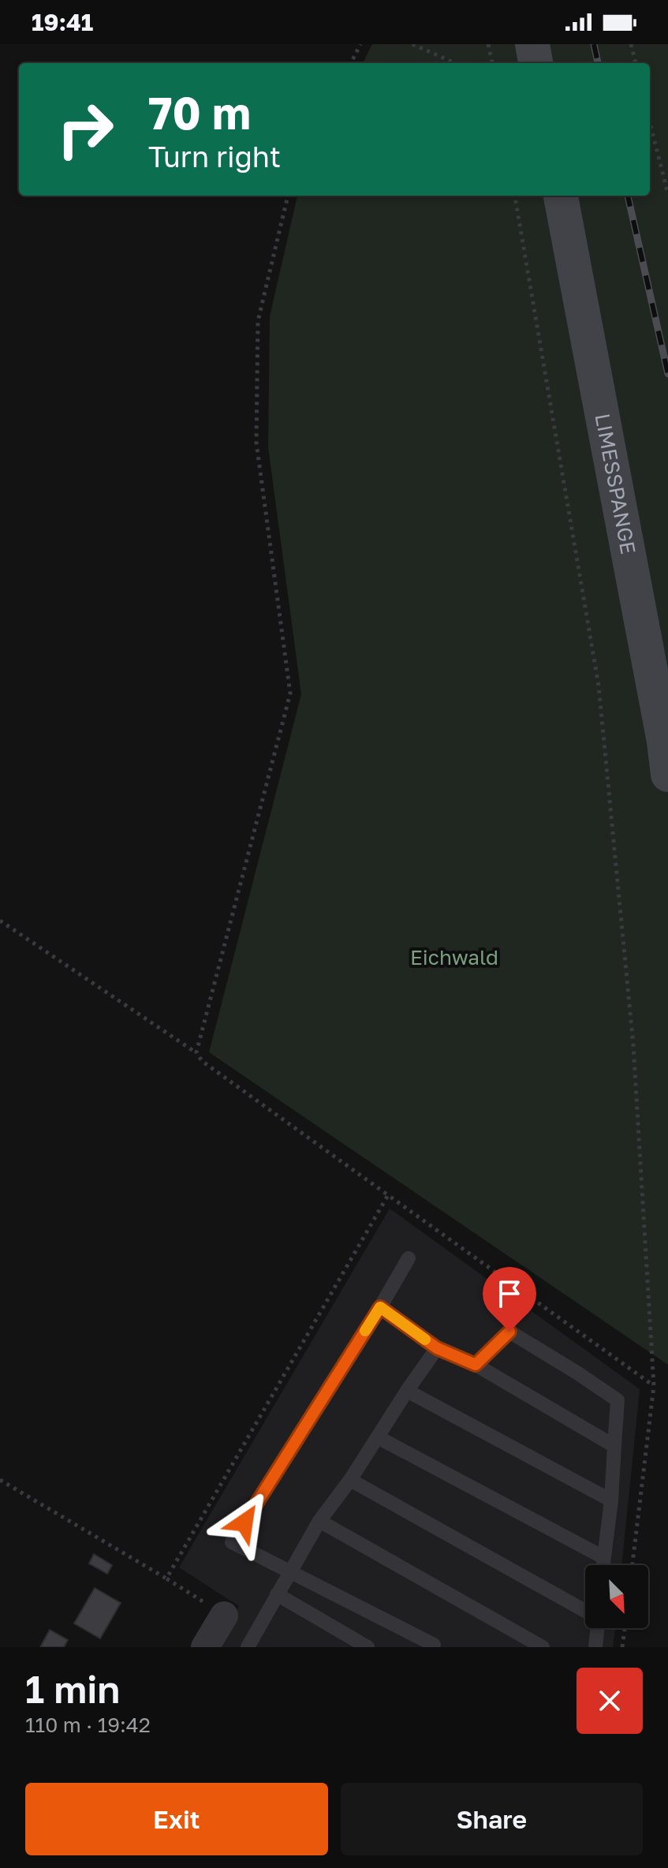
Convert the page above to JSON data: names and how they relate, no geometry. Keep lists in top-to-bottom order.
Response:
{
  "streets": {
    "main road": ["LIMESSPANGE"]
  },
  "parks": ["Eichwald"],
  "north": "bottom right",
  "page": {
    "status": "19:41",
    "turn": ["70 m", "Turn right"],
    "heading": ["1 min", "110 m · 19:42"],
    "buttons": ["Exit", "Share"]
  }
}
